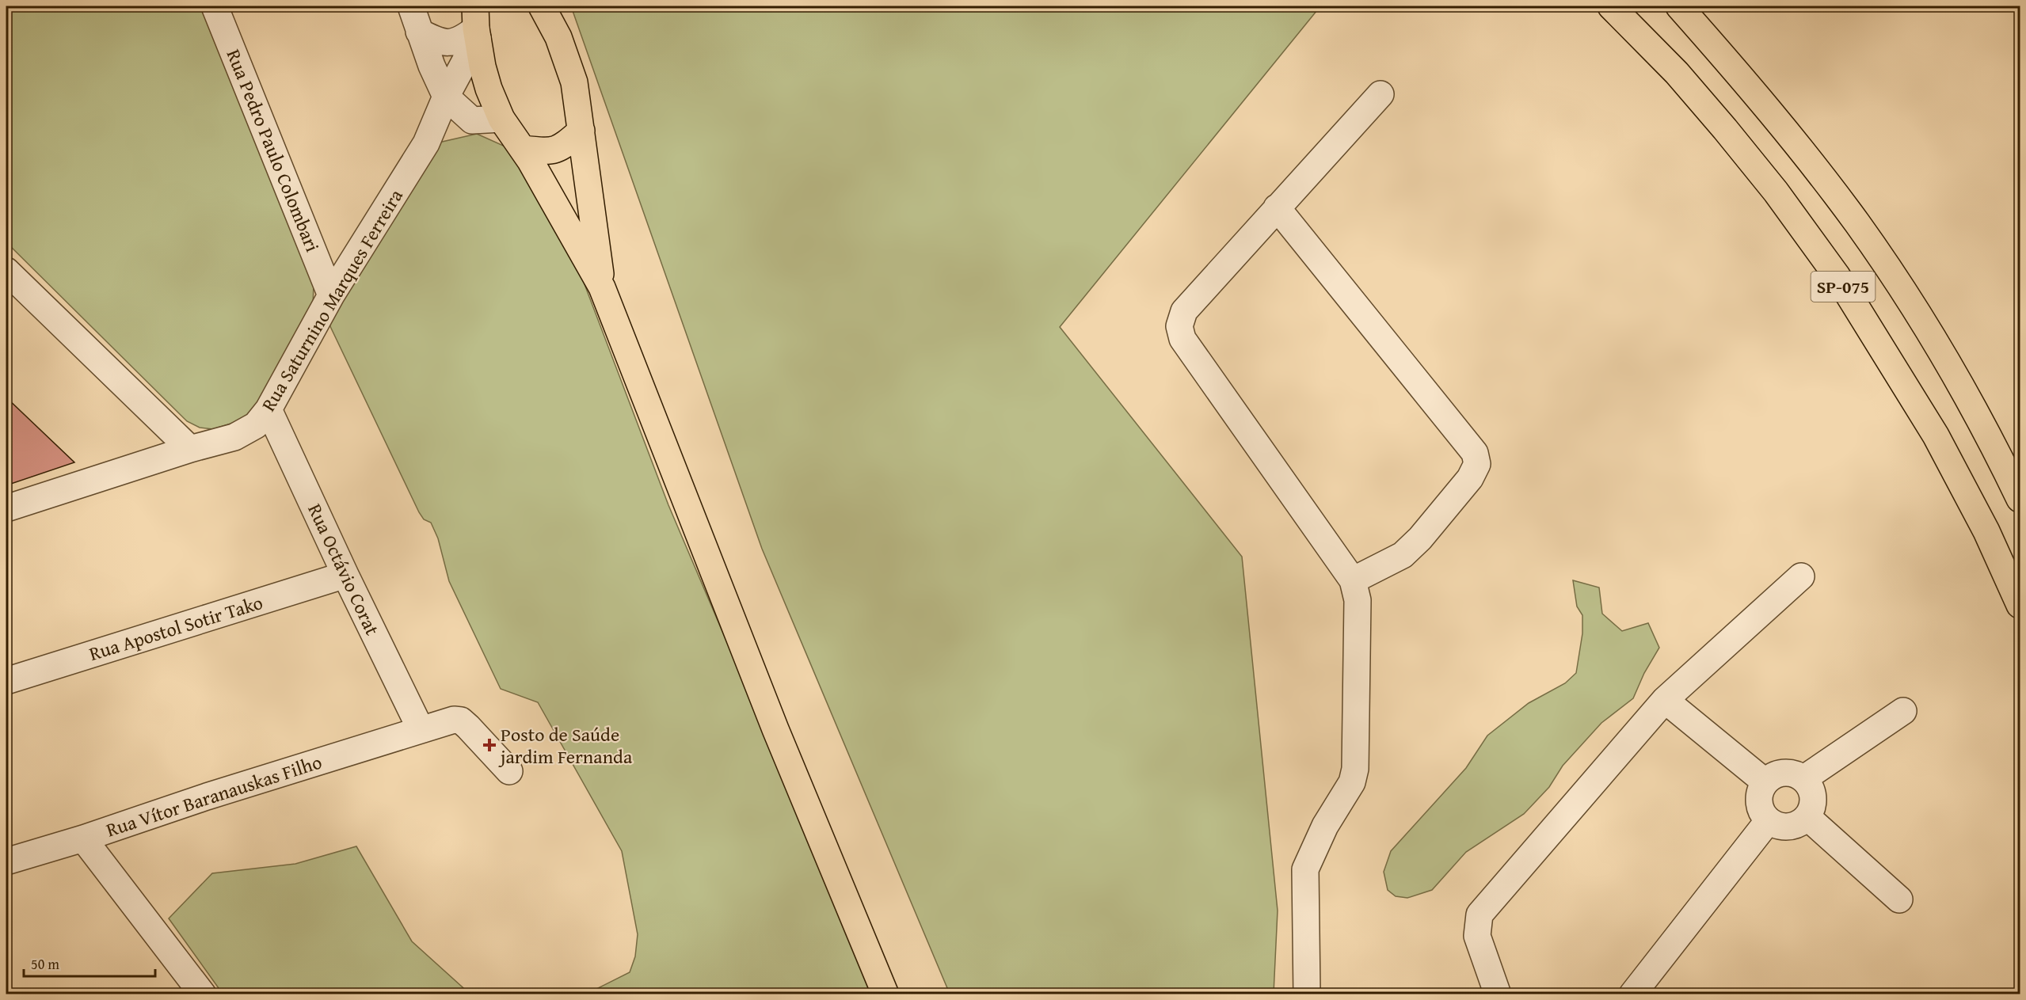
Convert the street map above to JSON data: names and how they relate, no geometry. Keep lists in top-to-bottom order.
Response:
{
  "streets": {
    "main road": ["SP-075"],
    "street": [
      "Rua Pedro Paulo Colombari",
      "Rua Saturnino Marques Ferreira",
      "Rua Octávio Corat",
      "Rua Apostol Sotir Tako",
      "Rua Vítor Baranauskas Filho"
    ]
  },
  "crossings": [
    ["Rua Pedro Paulo Colombari", "Rua Saturnino Marques Ferreira"],
    ["Rua Saturnino Marques Ferreira", "Rua Octávio Corat"],
    ["Rua Octávio Corat", "Rua Apostol Sotir Tako"],
    ["Rua Octávio Corat", "Rua Vítor Baranauskas Filho"]
  ],
  "places": {
    "health": ["Posto de Saúde jardim Fernanda"]
  },
  "scale_bar": "50 m"
}
